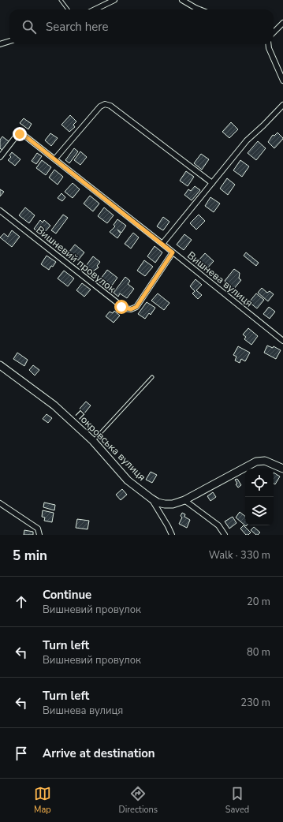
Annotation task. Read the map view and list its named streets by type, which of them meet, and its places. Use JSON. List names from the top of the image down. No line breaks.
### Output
{"streets":{"street":["Вишневий провулок","Вишнева вулиця","Покровська вулиця"]},"crossings":[["Вишневий провулок","Вишнева вулиця"]],"page":{"search":"Search here","heading":["5 min","Walk · 330 m"],"list":[["Continue","Вишневий провулок","20 m"],["Turn left","Вишневий провулок","80 m"],["Turn left","Вишнева вулиця","230 m"],"Arrive at destination"],"nav":["Map","Directions","Saved"]}}
